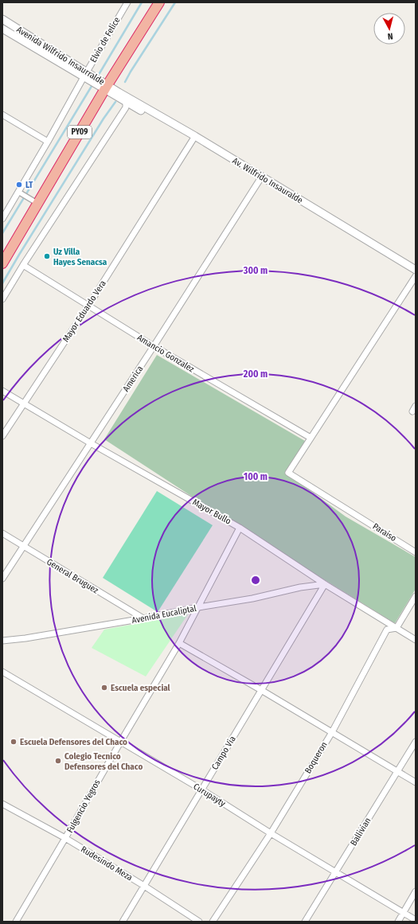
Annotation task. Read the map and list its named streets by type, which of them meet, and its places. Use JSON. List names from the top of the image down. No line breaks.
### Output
{"streets":{"highway":["PY09"],"street":["Elvio de Felice","Avenida Wilfrido Insaurralde","Av. Wilfrido Insauralde","Mayor Eduardo Vera","Amancio Gonzalez","America","Mayor Bullo","Paraiso","General Bruguez","Avenida Eucaliptal","Campo Via","Boqueron","Curupayty","Fulgencio Yegros","Ballivian","Rudesindo Meza"]},"crossings":[["Elvio de Felice","Avenida Wilfrido Insaurralde"],["Avenida Wilfrido Insaurralde","PY09"],["Avenida Wilfrido Insaurralde","Av. Wilfrido Insauralde"],["Av. Wilfrido Insauralde","Mayor Eduardo Vera"],["Av. Wilfrido Insauralde","America"],["Mayor Eduardo Vera","Amancio Gonzalez"],["Mayor Eduardo Vera","Mayor Bullo"],["Amancio Gonzalez","America"],["Amancio Gonzalez","Paraiso"],["America","Mayor Bullo"],["America","General Bruguez"],["Mayor Bullo","Avenida Eucaliptal"],["Mayor Bullo","Campo Via"],["Mayor Bullo","Boqueron"],["Mayor Bullo","Fulgencio Yegros"],["General Bruguez","Avenida Eucaliptal"],["Avenida Eucaliptal","Campo Via"],["Avenida Eucaliptal","Fulgencio Yegros"],["Campo Via","Curupayty"],["Campo Via","Rudesindo Meza"],["Boqueron","Curupayty"],["Curupayty","Fulgencio Yegros"],["Curupayty","Ballivian"],["Fulgencio Yegros","Rudesindo Meza"]],"places":["LT","Uz Villa Hayes Senacsa","Escuela especial","Escuela Defensores del Chaco","Colegio Tecnico Defensores del Chaco"],"north":"bottom","rings":["300 m","200 m","100 m"]}
